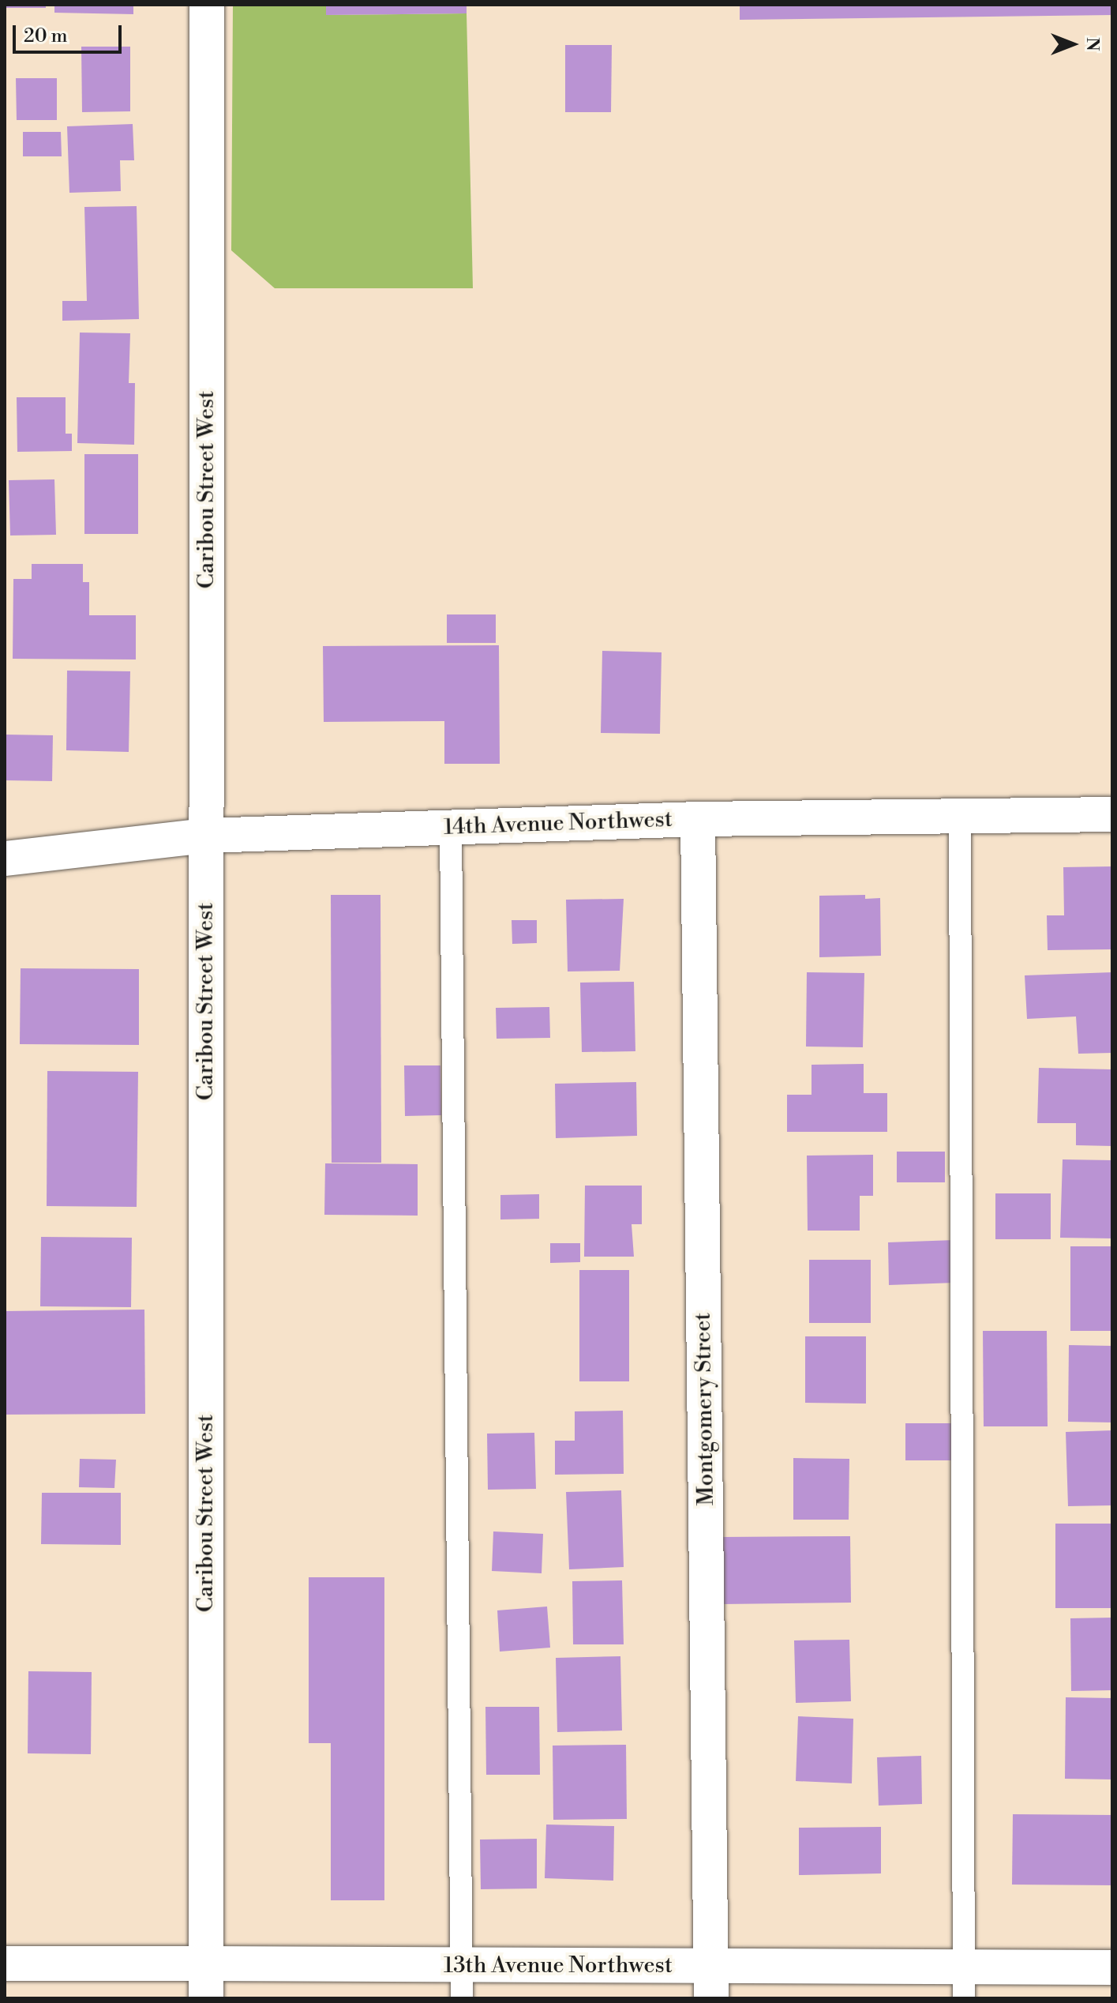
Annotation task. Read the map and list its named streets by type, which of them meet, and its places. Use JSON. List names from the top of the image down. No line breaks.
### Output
{"streets":{"street":["Caribou Street West","14th Avenue Northwest","Montgomery Street","13th Avenue Northwest"]},"crossings":[["Caribou Street West","14th Avenue Northwest"],["Caribou Street West","13th Avenue Northwest"],["14th Avenue Northwest","Montgomery Street"],["Montgomery Street","13th Avenue Northwest"]],"scale_bar":"20 m","north":"right"}
